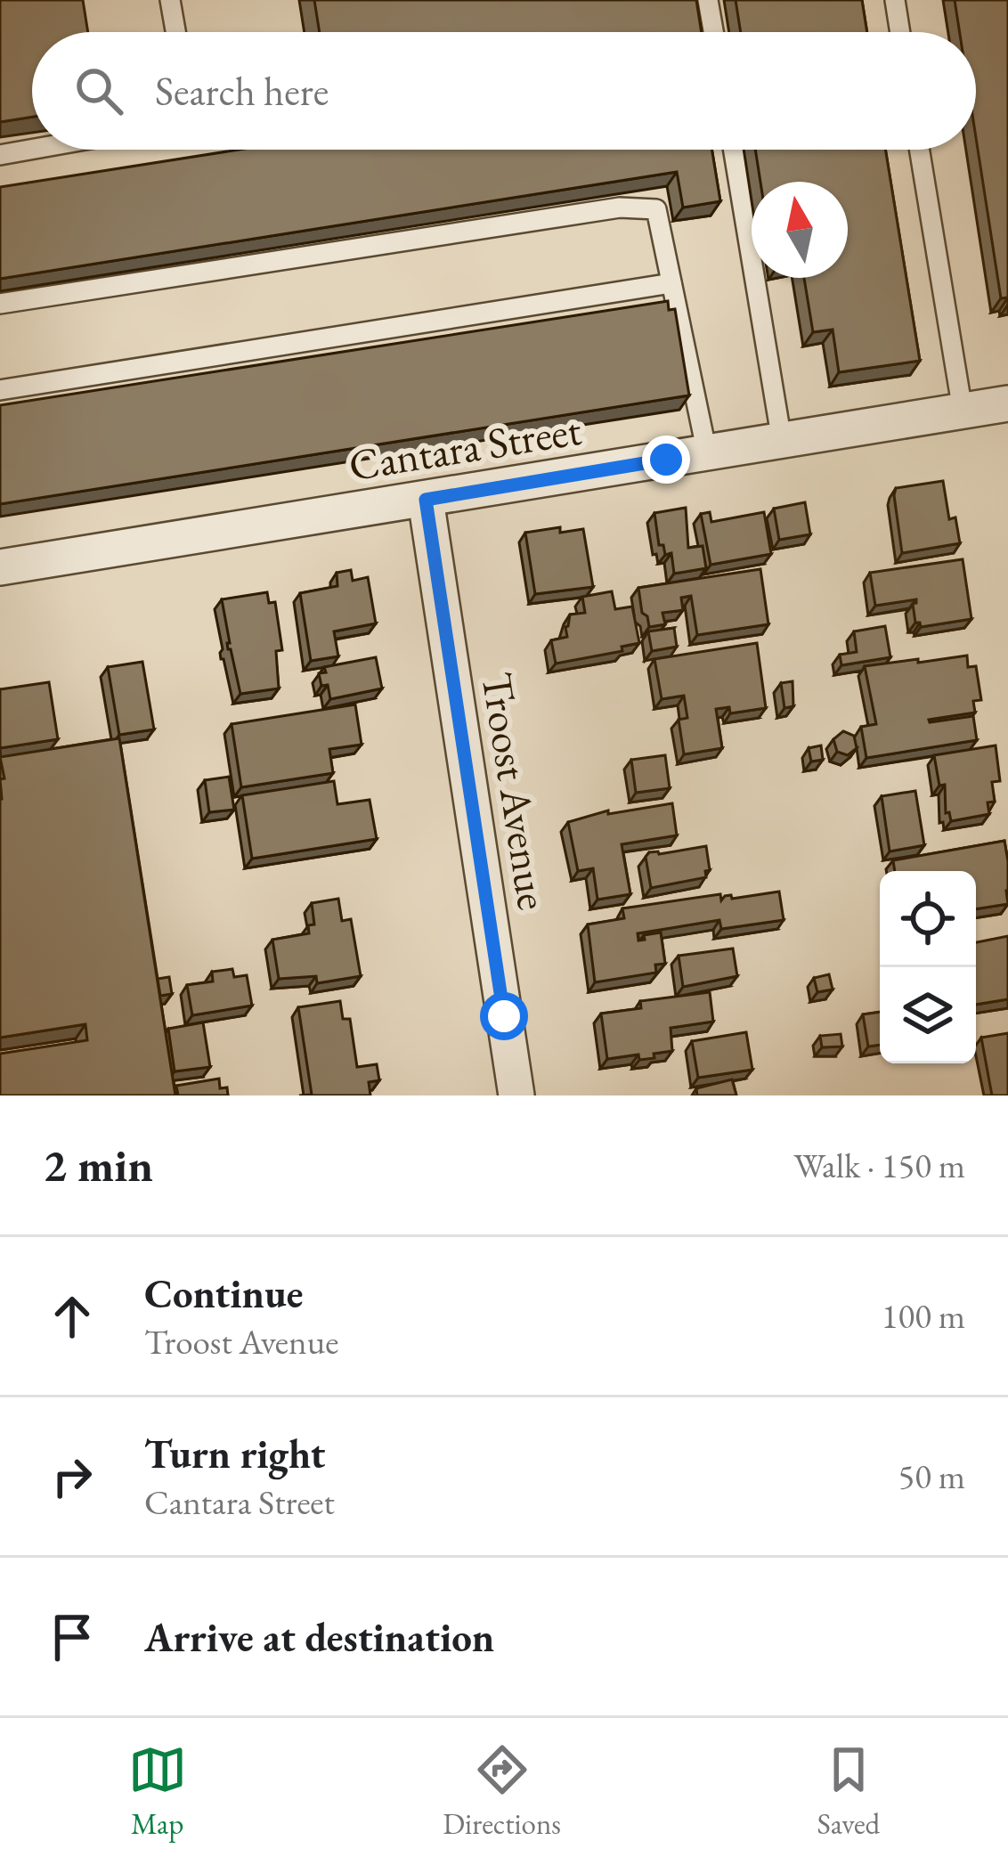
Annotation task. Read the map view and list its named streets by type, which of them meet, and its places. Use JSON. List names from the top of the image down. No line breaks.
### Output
{"streets":{"street":["Cantara Street","Troost Avenue"]},"crossings":[["Cantara Street","Troost Avenue"]],"north":"top","page":{"search":"Search here","heading":["2 min","Walk · 150 m"],"list":[["Continue","Troost Avenue","100 m"],["Turn right","Cantara Street","50 m"],"Arrive at destination"],"nav":["Map","Directions","Saved"]}}
